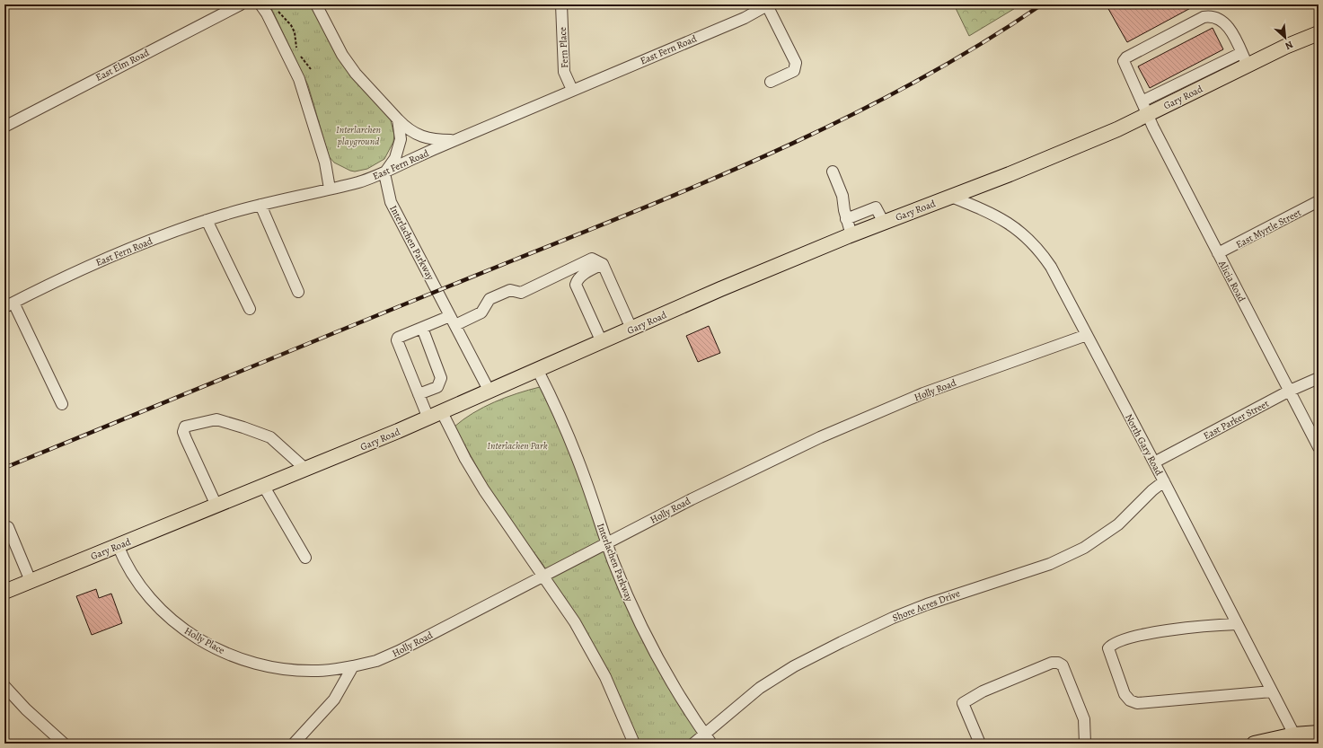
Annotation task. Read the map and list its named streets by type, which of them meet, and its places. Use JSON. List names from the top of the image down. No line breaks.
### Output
{"streets":{"main road":["Gary Road"],"street":["Fern Place","East Fern Road","East Elm Road","East Myrtle Street","Interlachen Parkway","Alicia Road","Holly Road","East Parker Street","North Gary Road","Shore Acres Drive","Holly Place"]},"crossings":[["Fern Place","East Fern Road"],["East Fern Road","Interlachen Parkway"],["Gary Road","Interlachen Parkway"],["Gary Road","Alicia Road"],["Gary Road","North Gary Road"],["Gary Road","Holly Place"],["East Myrtle Street","Alicia Road"],["Interlachen Parkway","Holly Road"],["Interlachen Parkway","Shore Acres Drive"],["Alicia Road","East Parker Street"],["Holly Road","North Gary Road"],["Holly Road","Holly Place"],["East Parker Street","North Gary Road"],["North Gary Road","Shore Acres Drive"]],"parks":["Interlarchen playground","Interlachen Park"],"north":"bottom right"}
